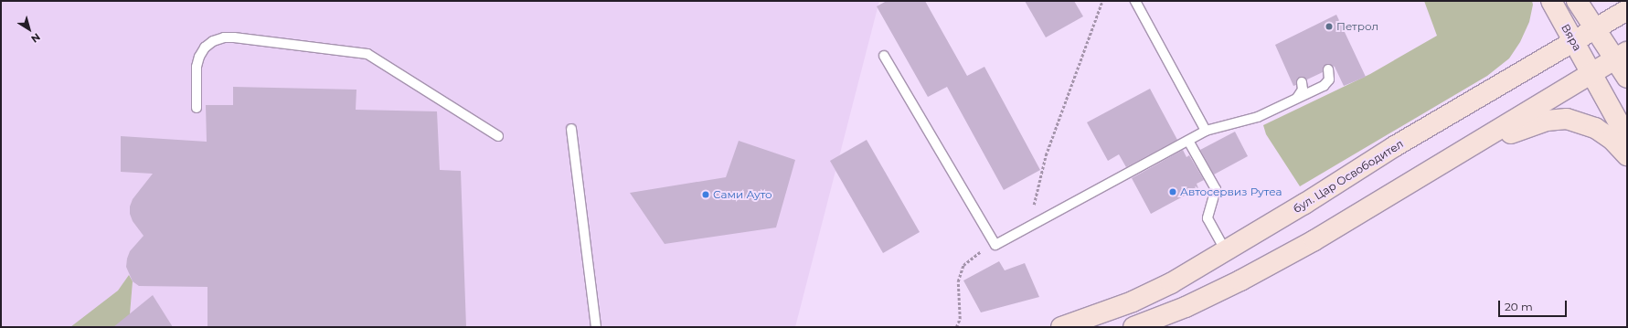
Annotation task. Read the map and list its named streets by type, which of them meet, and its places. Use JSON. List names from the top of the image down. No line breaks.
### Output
{"streets":{"main road":["Вяра","бул. Цар Освободител"]},"crossings":[["Вяра","бул. Цар Освободител"]],"places":["Петрол","Автосервиз Рутеа","Сами Ауто"],"scale_bar":"20 m","north":"bottom right"}
